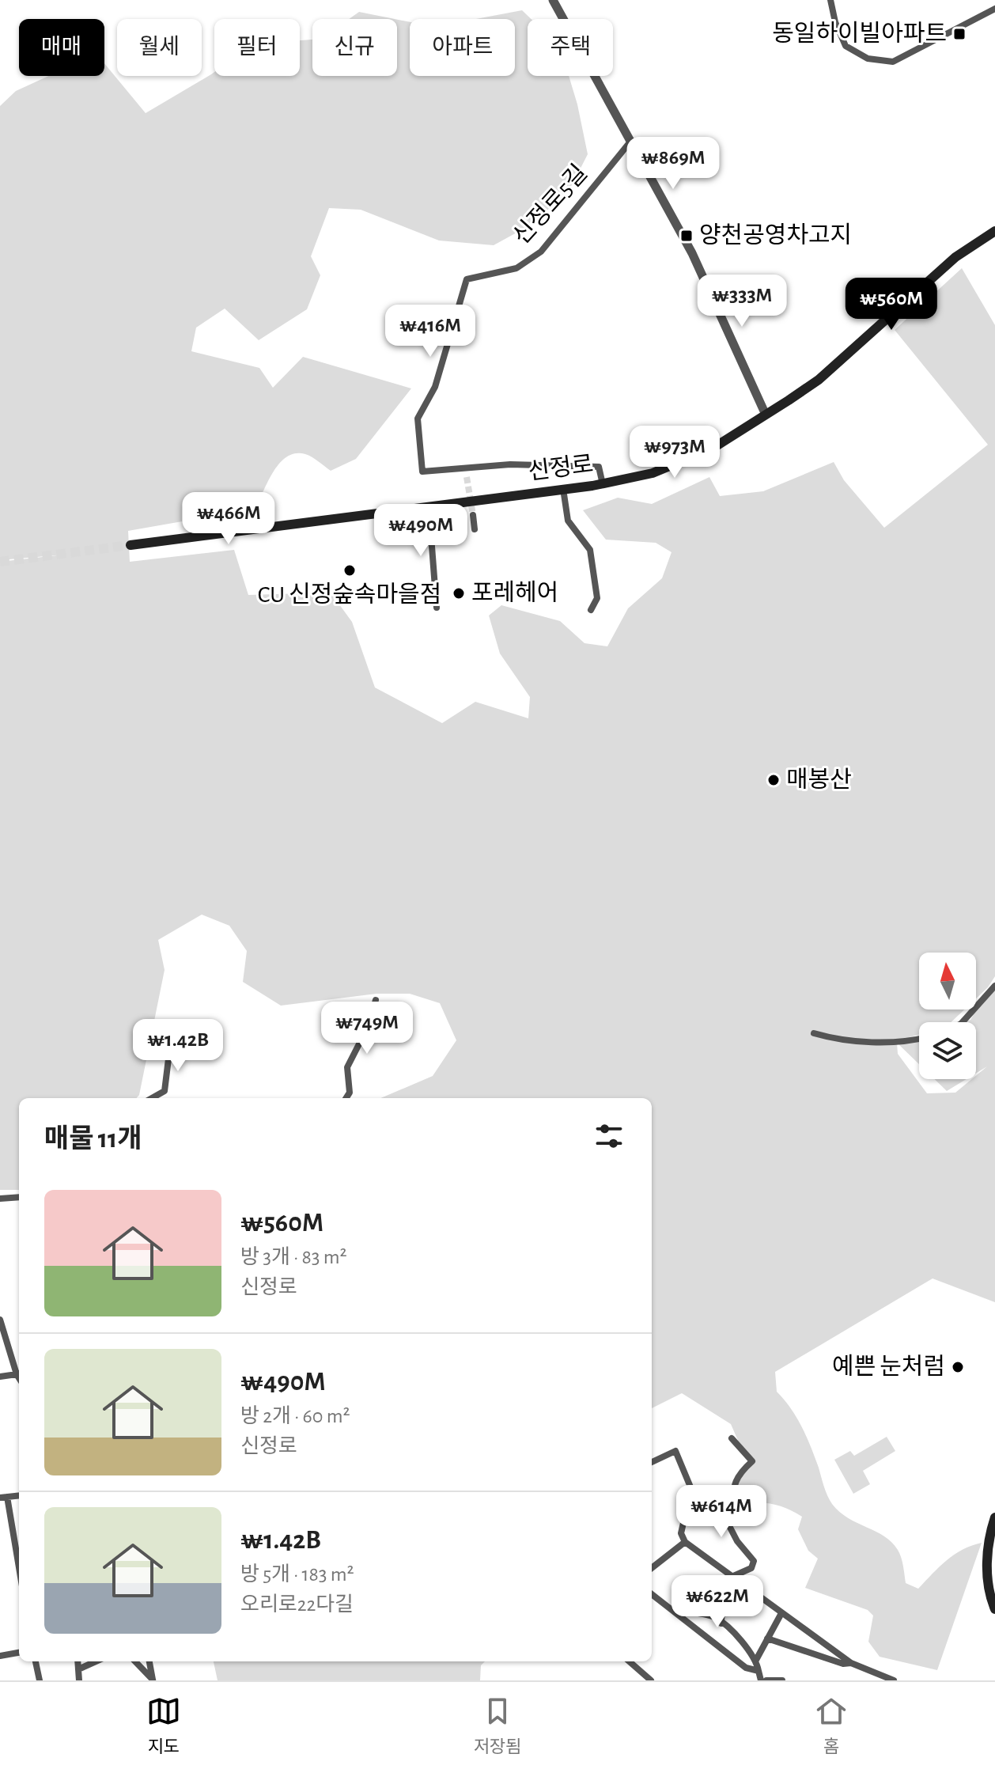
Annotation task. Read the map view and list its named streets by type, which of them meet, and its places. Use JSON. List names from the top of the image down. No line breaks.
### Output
{"streets":{"main road":["신정로"],"street":["신정로5길"]},"crossings":[["신정로5길","신정로"]],"places":{"transit":["동일하이빌아파트","양천공영차고지"],"other":["CU 신정숲속마을점","포레헤어","매봉산","예쁜 눈처럼"]},"north":"top","page":{"chip":["매매","월세","필터","신규","아파트","주택"],"price":["₩869M","₩333M","₩560M","₩416M","₩973M","₩466M","₩490M","₩749M","₩1.42B","₩614M","₩622M"],"heading":"매물 11개","list":[{"name":"₩560M","note":"방 3개 · 83 m² · 신정로"},{"name":"₩490M","note":"방 2개 · 60 m² · 신정로"},{"name":"₩1.42B","note":"방 5개 · 183 m² · 오리로22다길"}],"tabs":["지도","저장됨","홈"]}}
